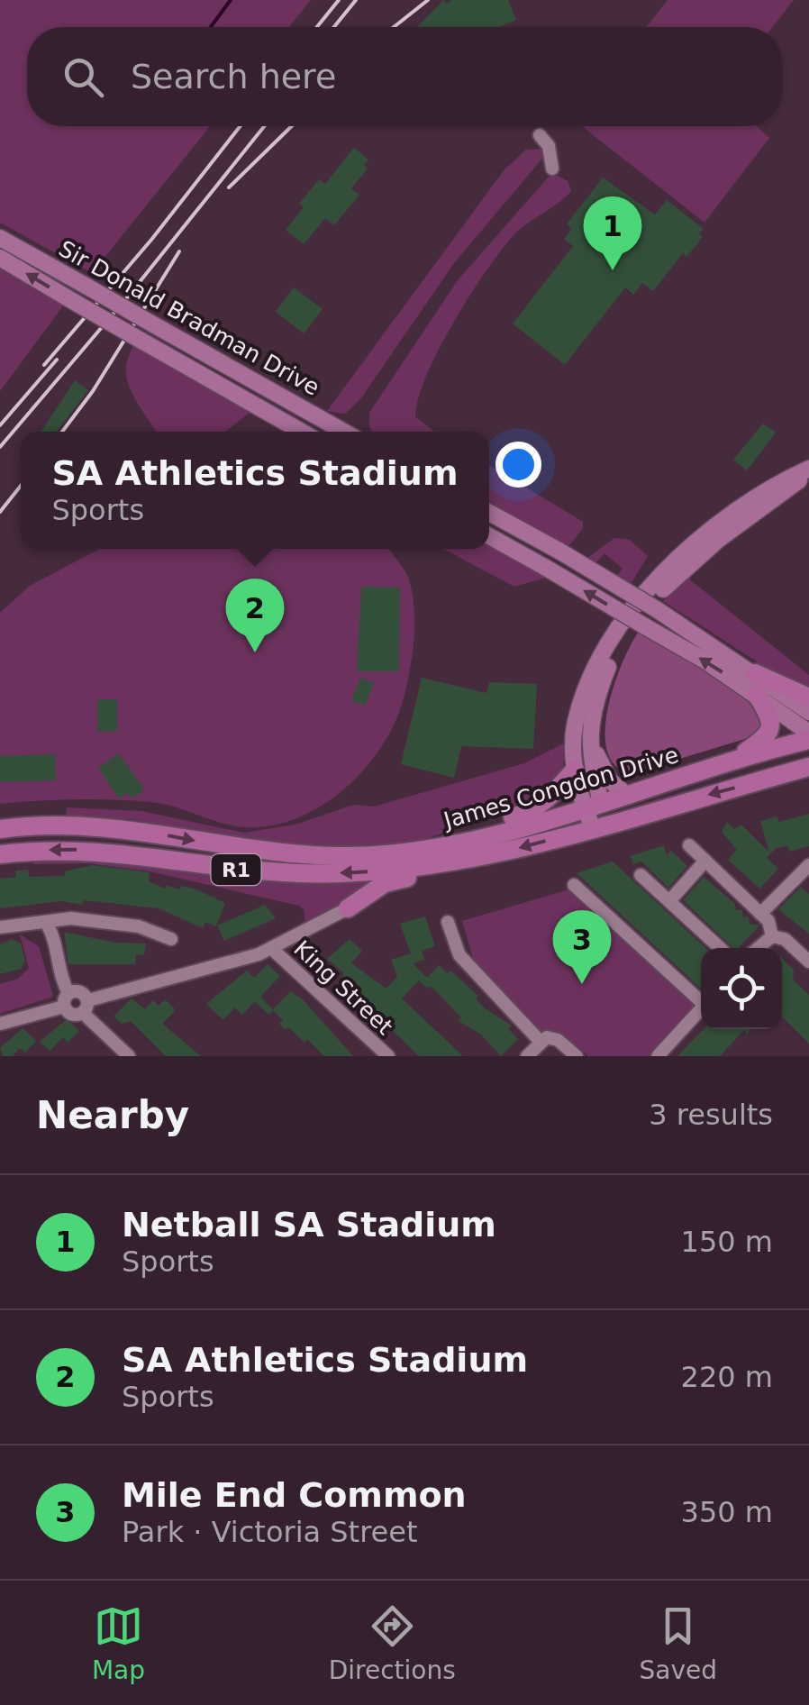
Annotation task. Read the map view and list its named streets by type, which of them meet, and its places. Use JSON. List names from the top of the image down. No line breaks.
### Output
{"streets":{"highway":["James Congdon Drive","R1"],"main road":["Sir Donald Bradman Drive"],"street":["King Street"]},"page":{"search":"Search here","pins":["1","2","3"],"popup":["SA Athletics Stadium","Sports"],"heading":["Nearby","3 results"],"list":[{"mark":"1","name":"Netball SA Stadium","note":"Sports","value":"150 m"},{"mark":"2","name":"SA Athletics Stadium","note":"Sports","value":"220 m"},{"mark":"3","name":"Mile End Common","note":"Park · Victoria Street","value":"350 m"}],"nav":["Map","Directions","Saved"]}}
